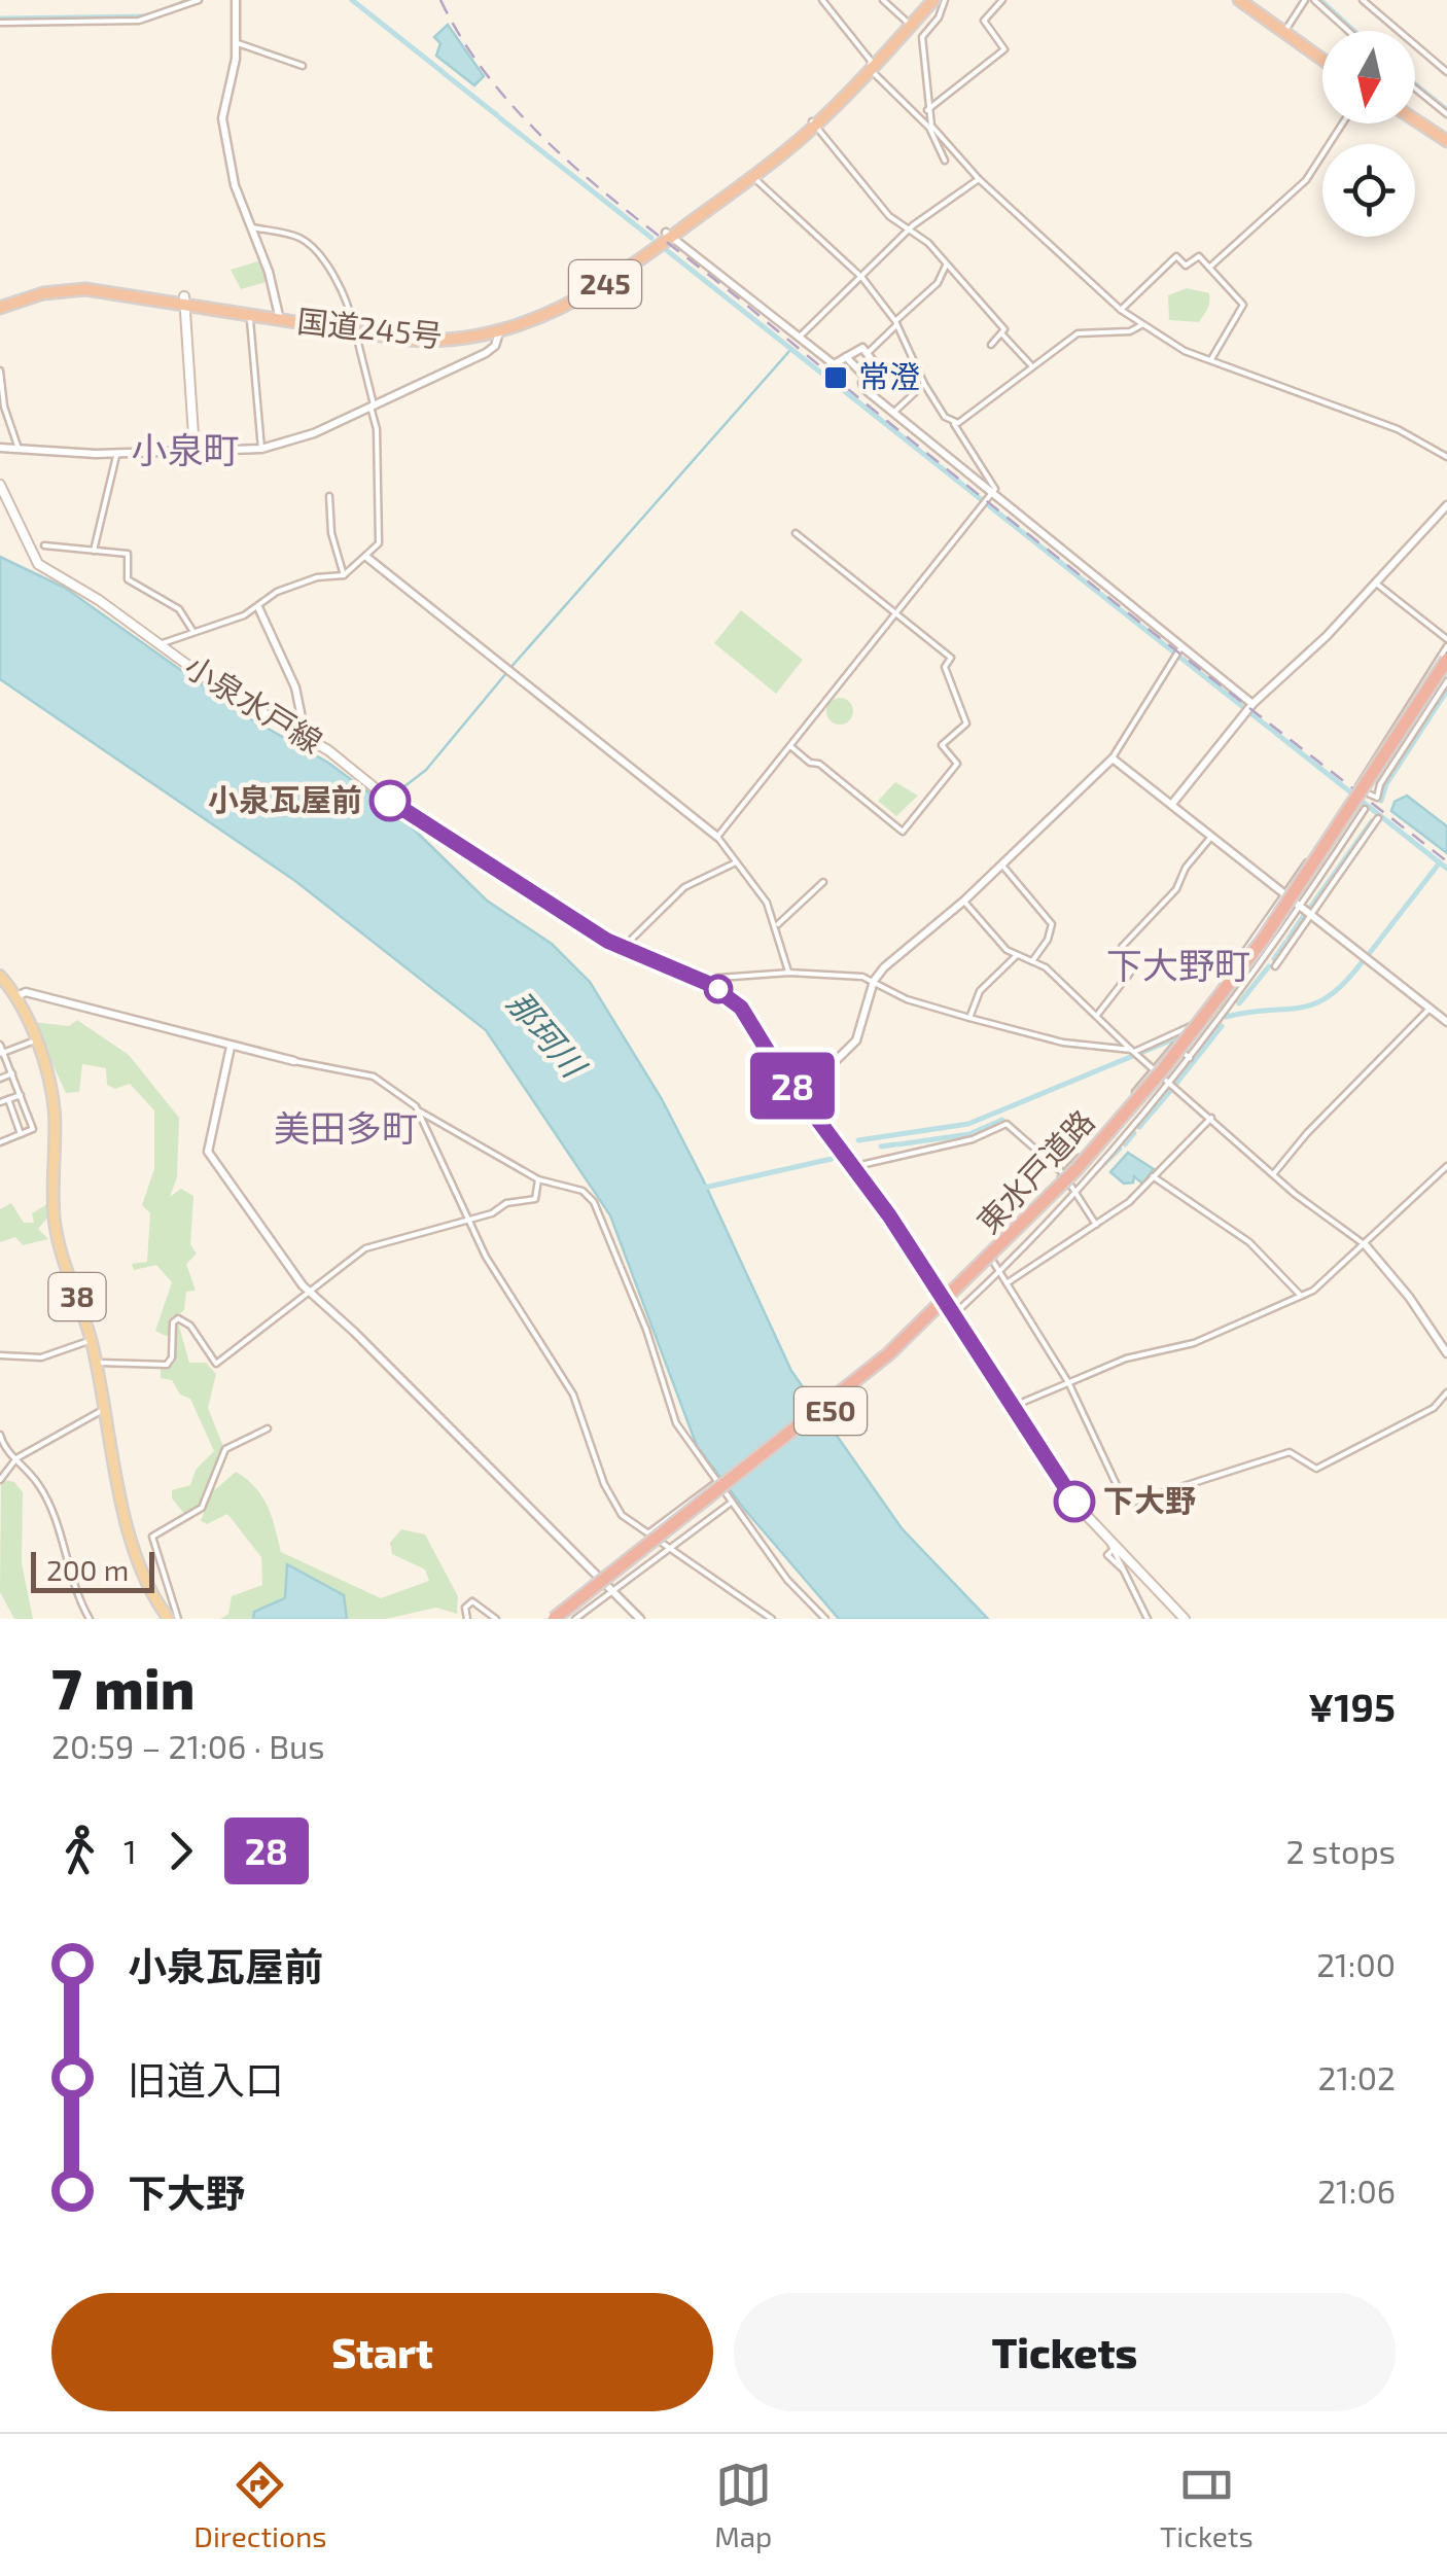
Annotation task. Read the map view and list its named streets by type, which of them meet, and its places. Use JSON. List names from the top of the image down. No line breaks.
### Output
{"streets":{"highway":["245","国道245号","東水戸道路","E50"],"main road":["小泉水戸線","38"]},"districts":["小泉町","下大野町","美田多町"],"water":["那珂川"],"places":{"transit":["常澄"],"other":["小泉瓦屋前","下大野"]},"lines":["bus line 28"],"scale_bar":"200 m","north":"bottom","page":{"on_map":"28","scale":"200 m","heading":["7 min","20:59 – 21:06 · Bus","¥195"],"legs":["1","28","2 stops"],"list":[{"name":"小泉瓦屋前","value":"21:00"},{"name":"旧道入口","value":"21:02"},{"name":"下大野","value":"21:06"}],"buttons":["Start","Tickets"],"tabs":["Directions","Map","Tickets"]}}
